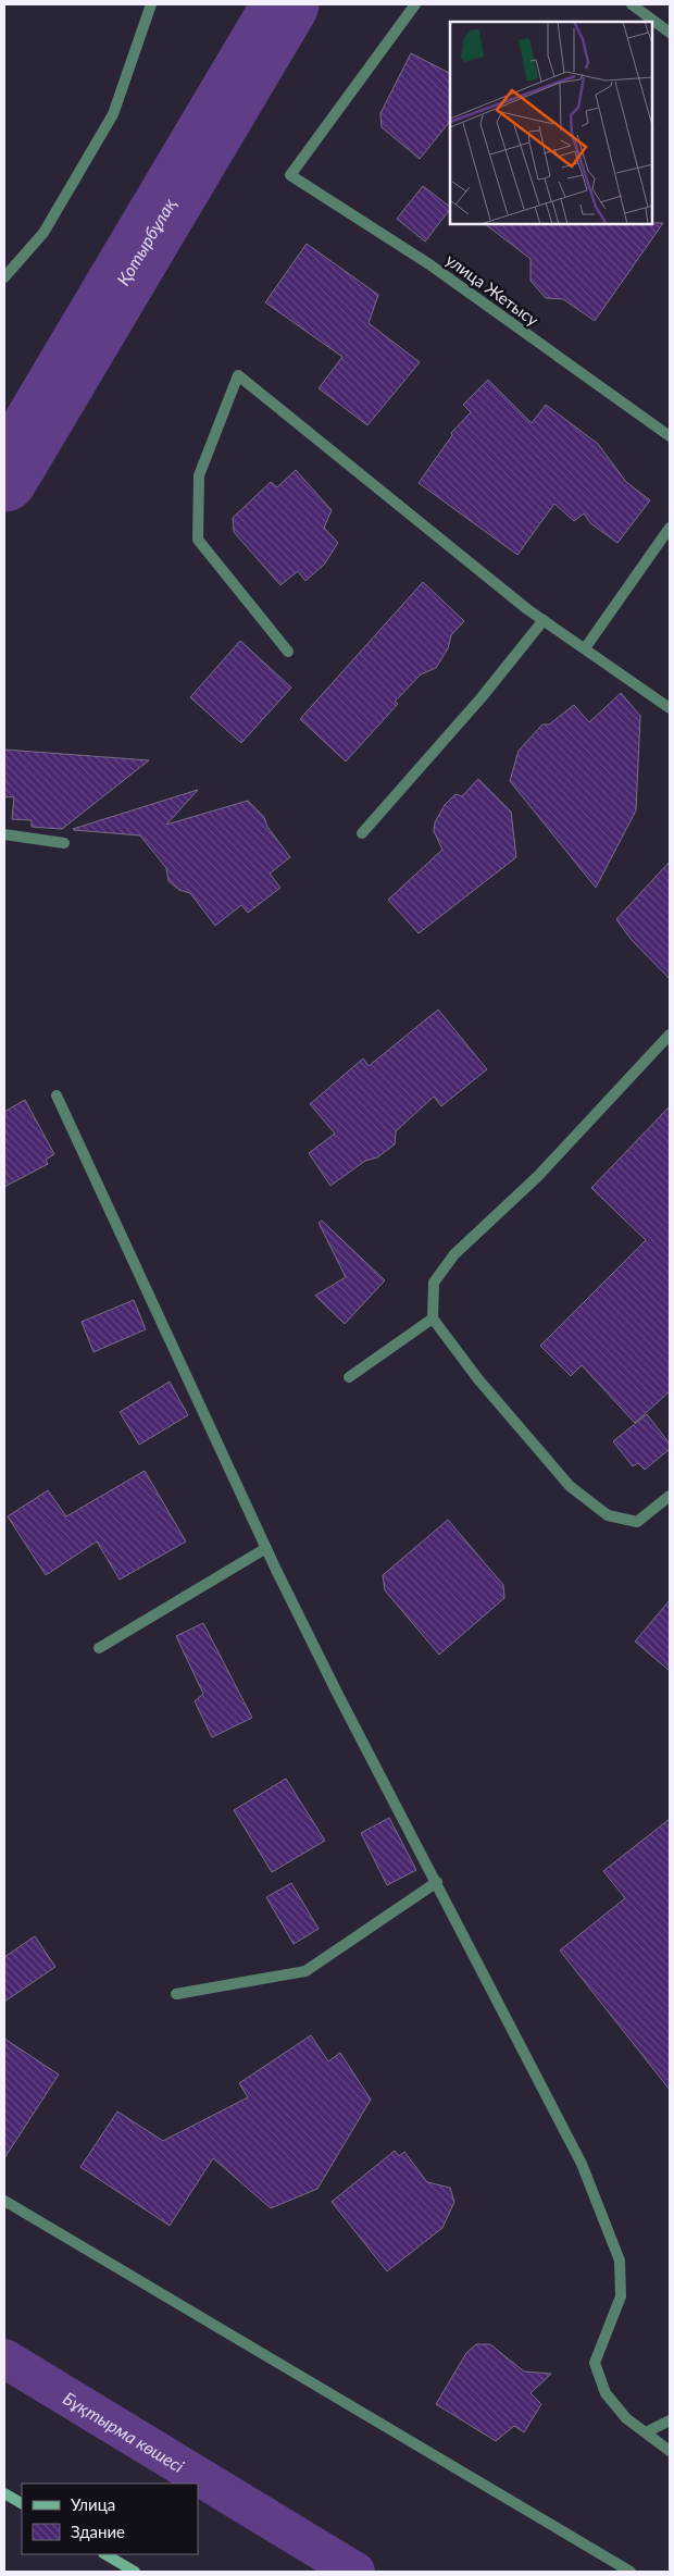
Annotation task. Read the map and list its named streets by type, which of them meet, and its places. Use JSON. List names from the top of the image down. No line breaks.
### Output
{"streets":{"street":["улица Жетысу"]},"water":["Қотырбұлақ","Бұқтырма көшесі"],"legend":["Улица","Здание"]}
